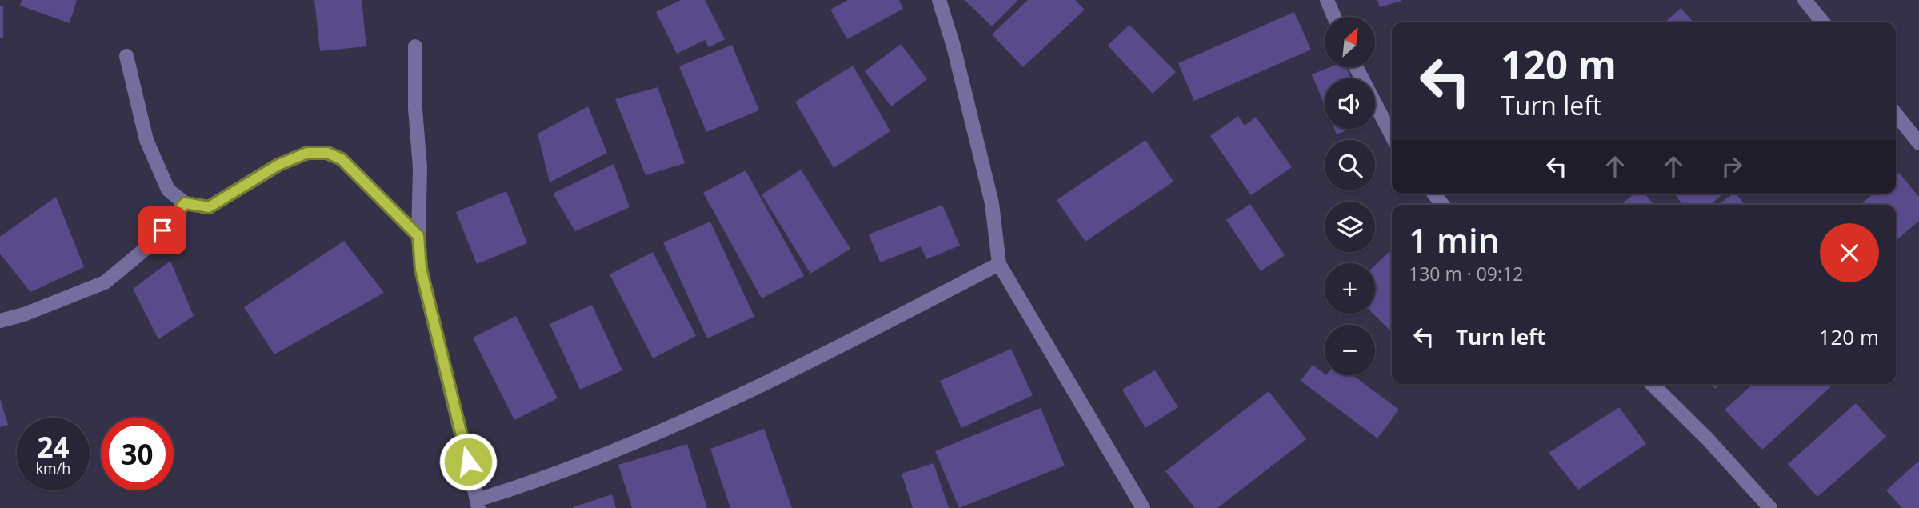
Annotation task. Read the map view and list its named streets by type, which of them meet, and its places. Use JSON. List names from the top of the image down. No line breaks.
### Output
{"north":"top right","page":{"map_buttons":["+","−"],"turn":["120 m","Turn left"],"heading":["1 min","130 m · 09:12"],"list":[{"name":"Turn left","value":"120 m"}],"speed":"24 km/h","limit":"30"}}
